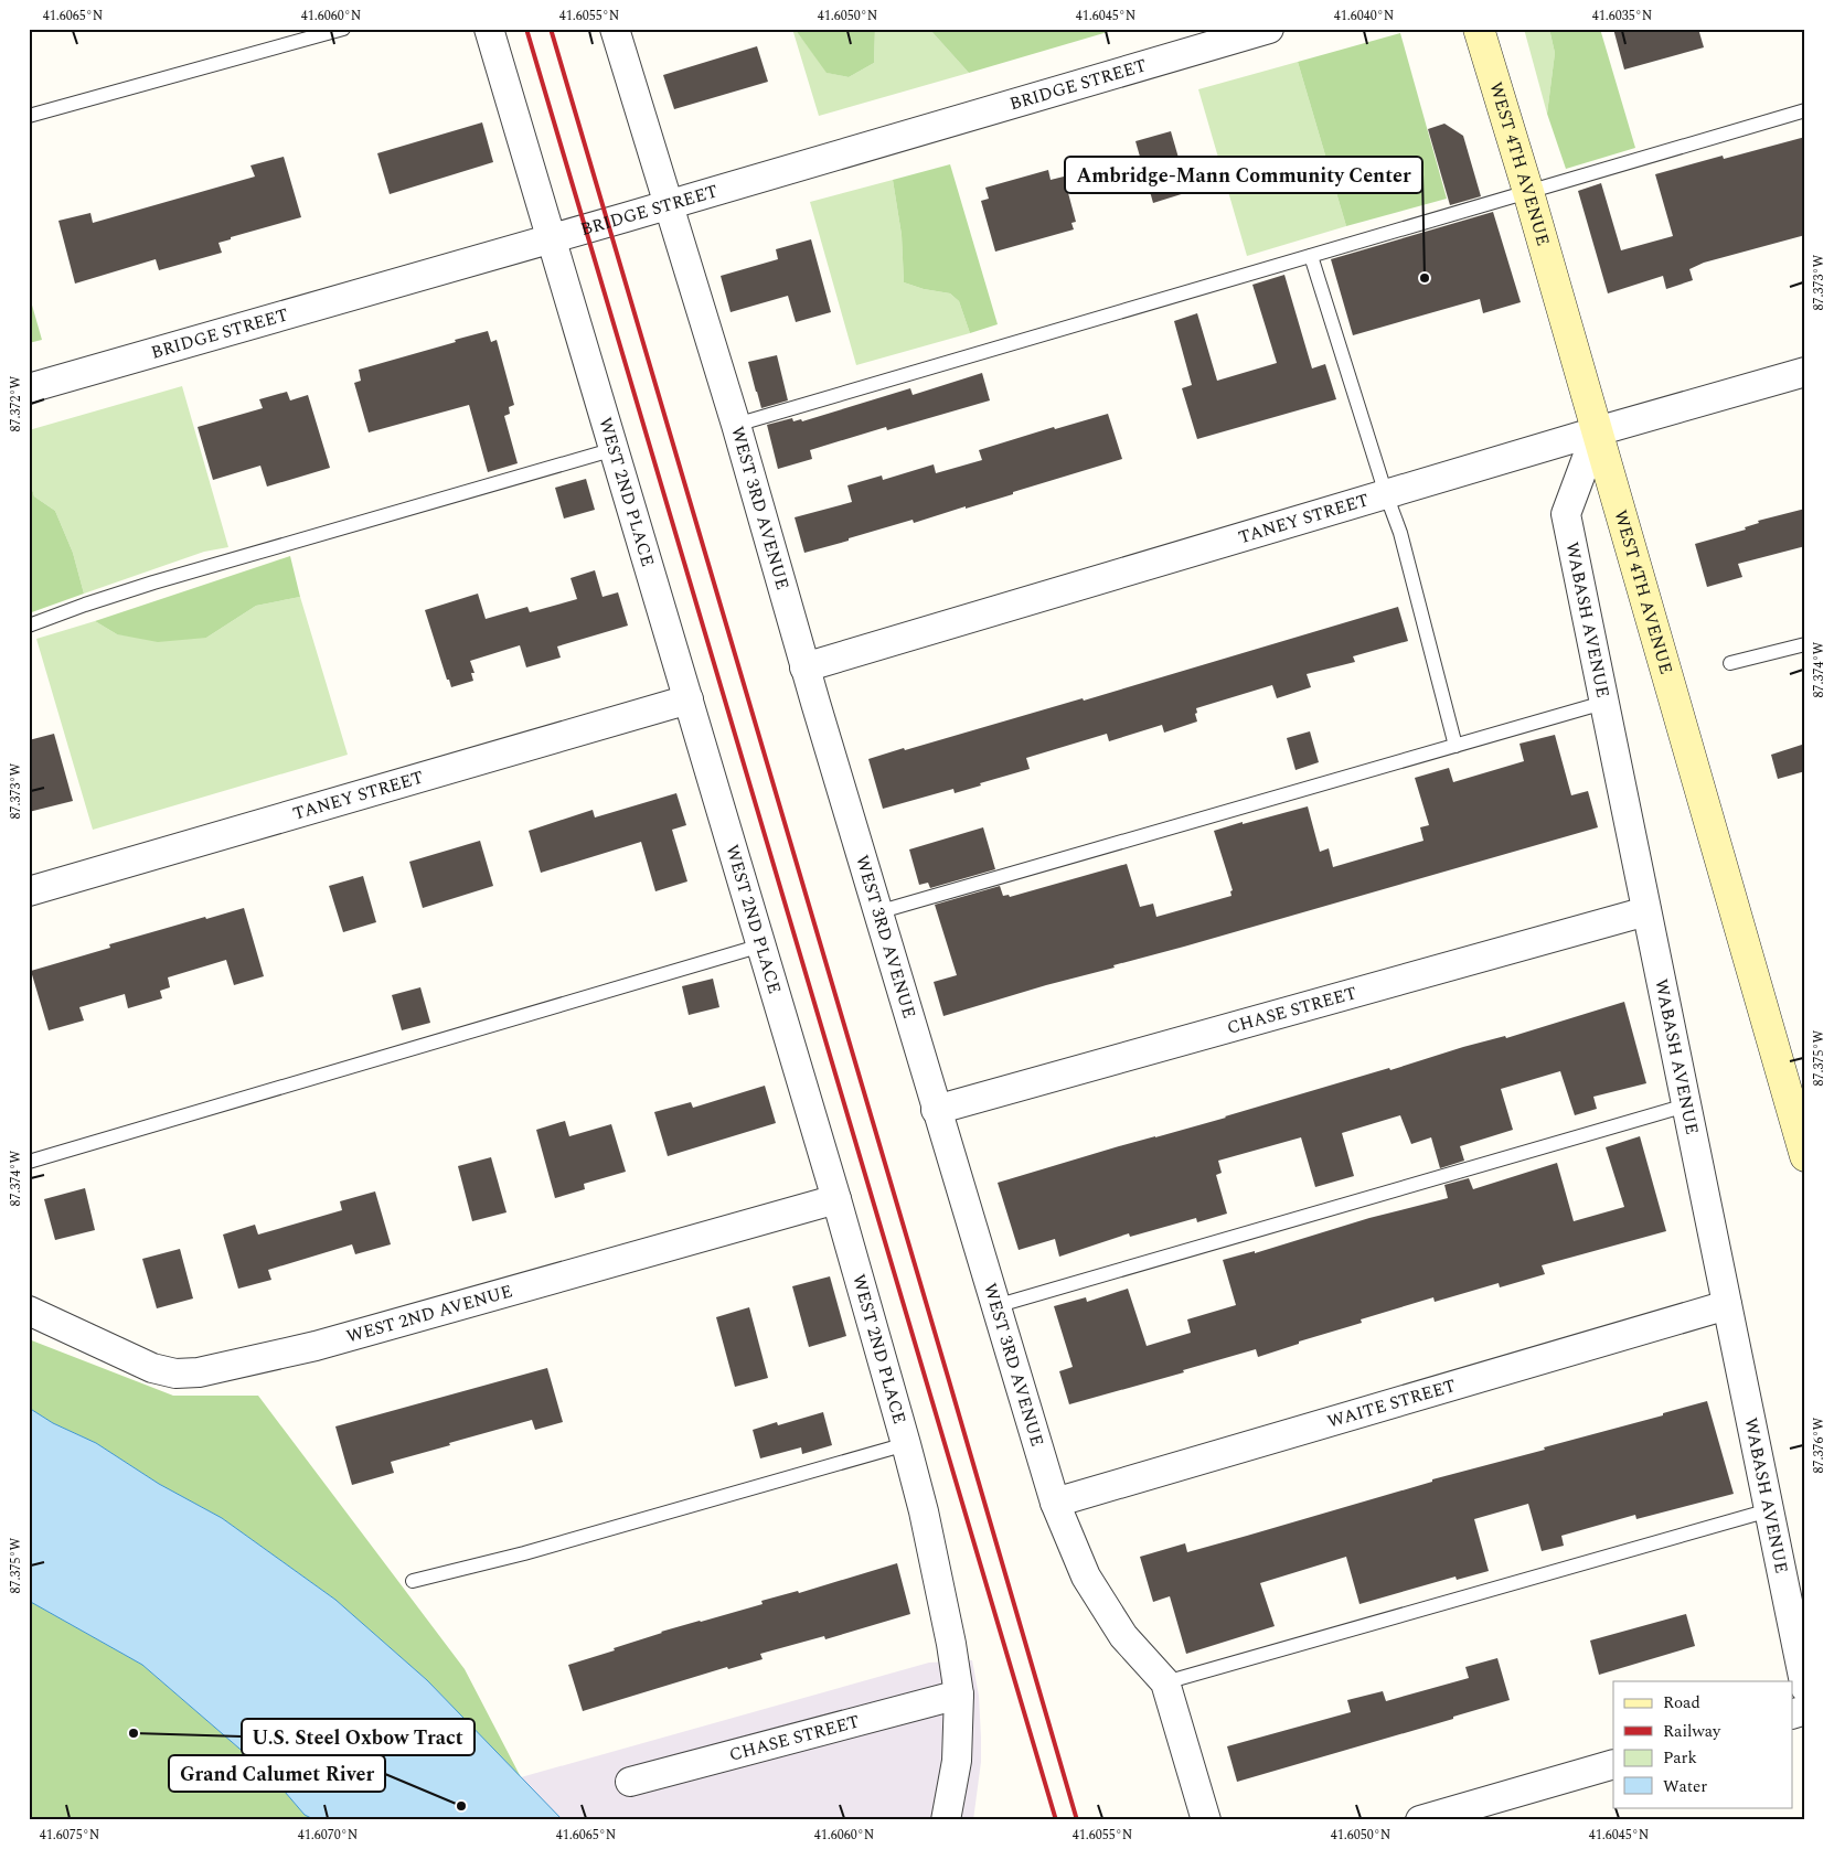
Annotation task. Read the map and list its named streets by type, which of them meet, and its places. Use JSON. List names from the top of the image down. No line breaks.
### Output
{"streets":{"main road":["WEST 4TH AVENUE"],"street":["BRIDGE STREET","WEST 2ND PLACE","WEST 3RD AVENUE","TANEY STREET","WABASH AVENUE","CHASE STREET","WEST 2ND AVENUE","WAITE STREET"]},"crossings":[["BRIDGE STREET","WEST 2ND PLACE"],["BRIDGE STREET","WEST 3RD AVENUE"],["WEST 4TH AVENUE","TANEY STREET"],["WEST 4TH AVENUE","WABASH AVENUE"],["WEST 2ND PLACE","TANEY STREET"],["WEST 2ND PLACE","CHASE STREET"],["WEST 2ND PLACE","WEST 2ND AVENUE"],["WEST 3RD AVENUE","TANEY STREET"],["WEST 3RD AVENUE","CHASE STREET"],["WEST 3RD AVENUE","WAITE STREET"],["TANEY STREET","WABASH AVENUE"],["WABASH AVENUE","CHASE STREET"],["WABASH AVENUE","WAITE STREET"]],"places":["Ambridge-Mann Community Center","U.S. Steel Oxbow Tract","Grand Calumet River"],"legend":["Road","Railway","Park","Water"],"coordinates":["41.6065°N","41.6060°N","41.6055°N","41.6050°N","41.6045°N","41.6040°N","41.6035°N","87.373°W","87.372°W","87.374°W","87.375°W","87.376°W","41.6075°N","41.6070°N"]}
